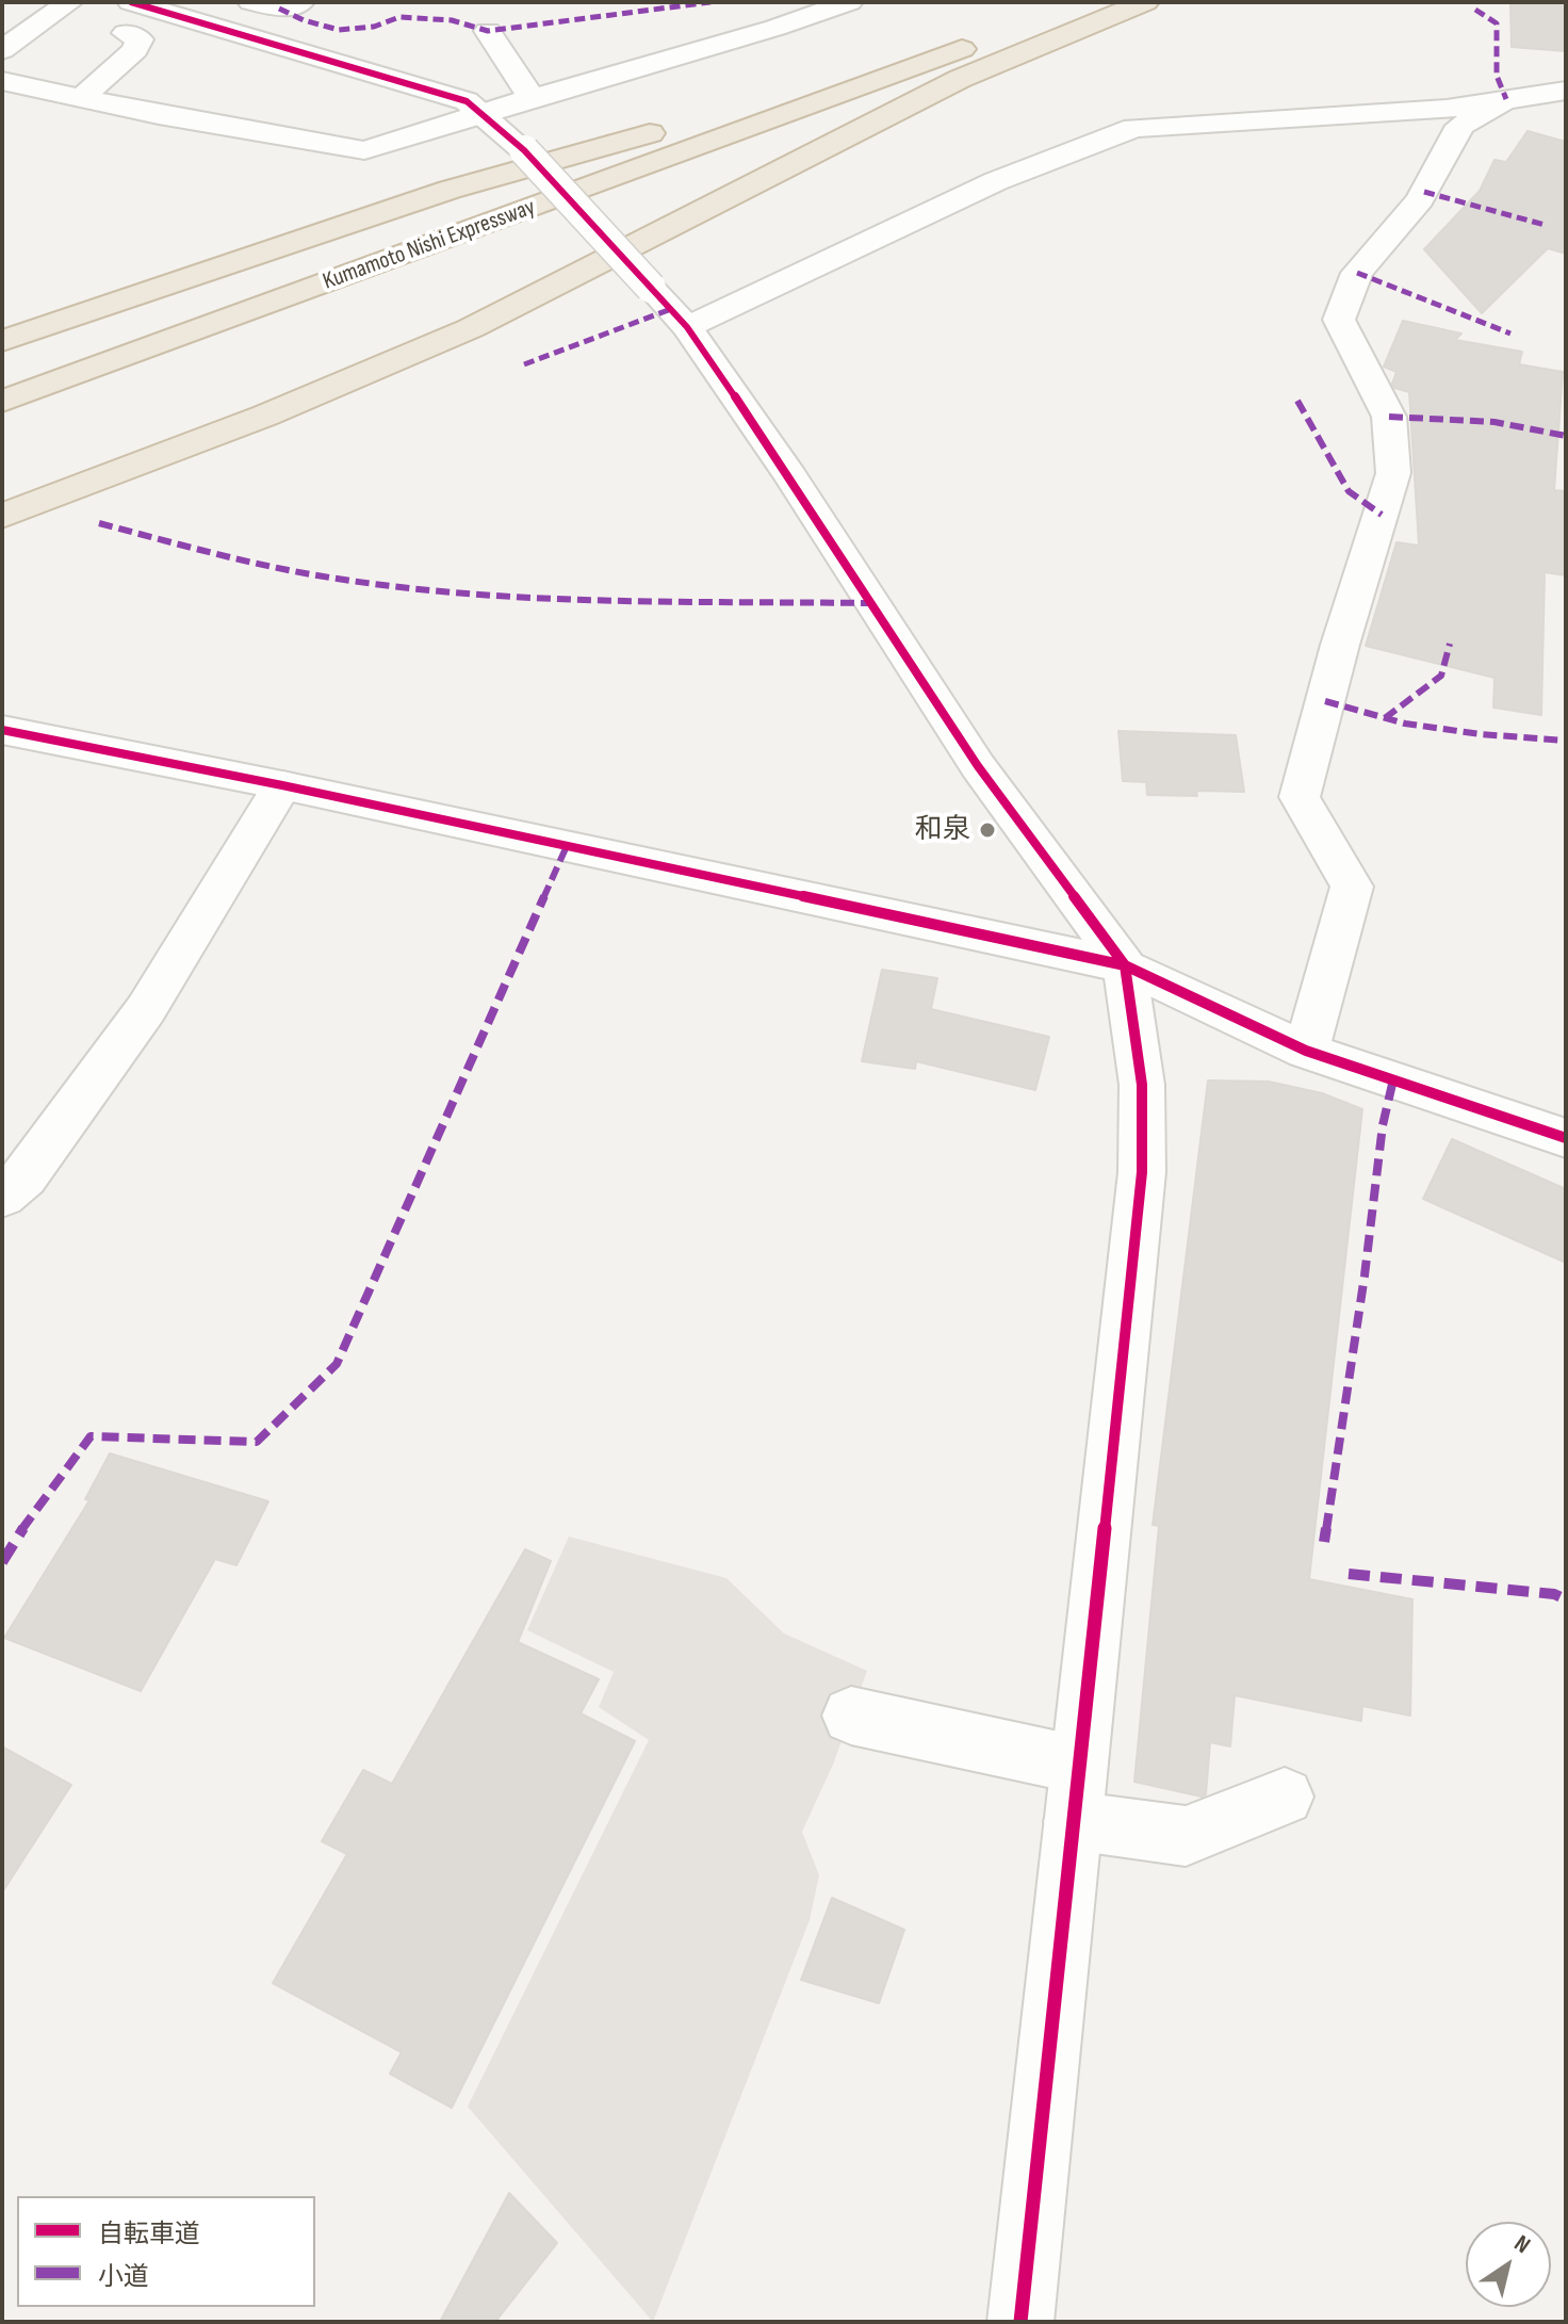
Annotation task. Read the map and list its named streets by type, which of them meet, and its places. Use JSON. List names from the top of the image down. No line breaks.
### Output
{"streets":{"highway":["Kumamoto Nishi Expressway"]},"places":["和泉"],"legend":["自転車道","小道"],"north":"top right"}
